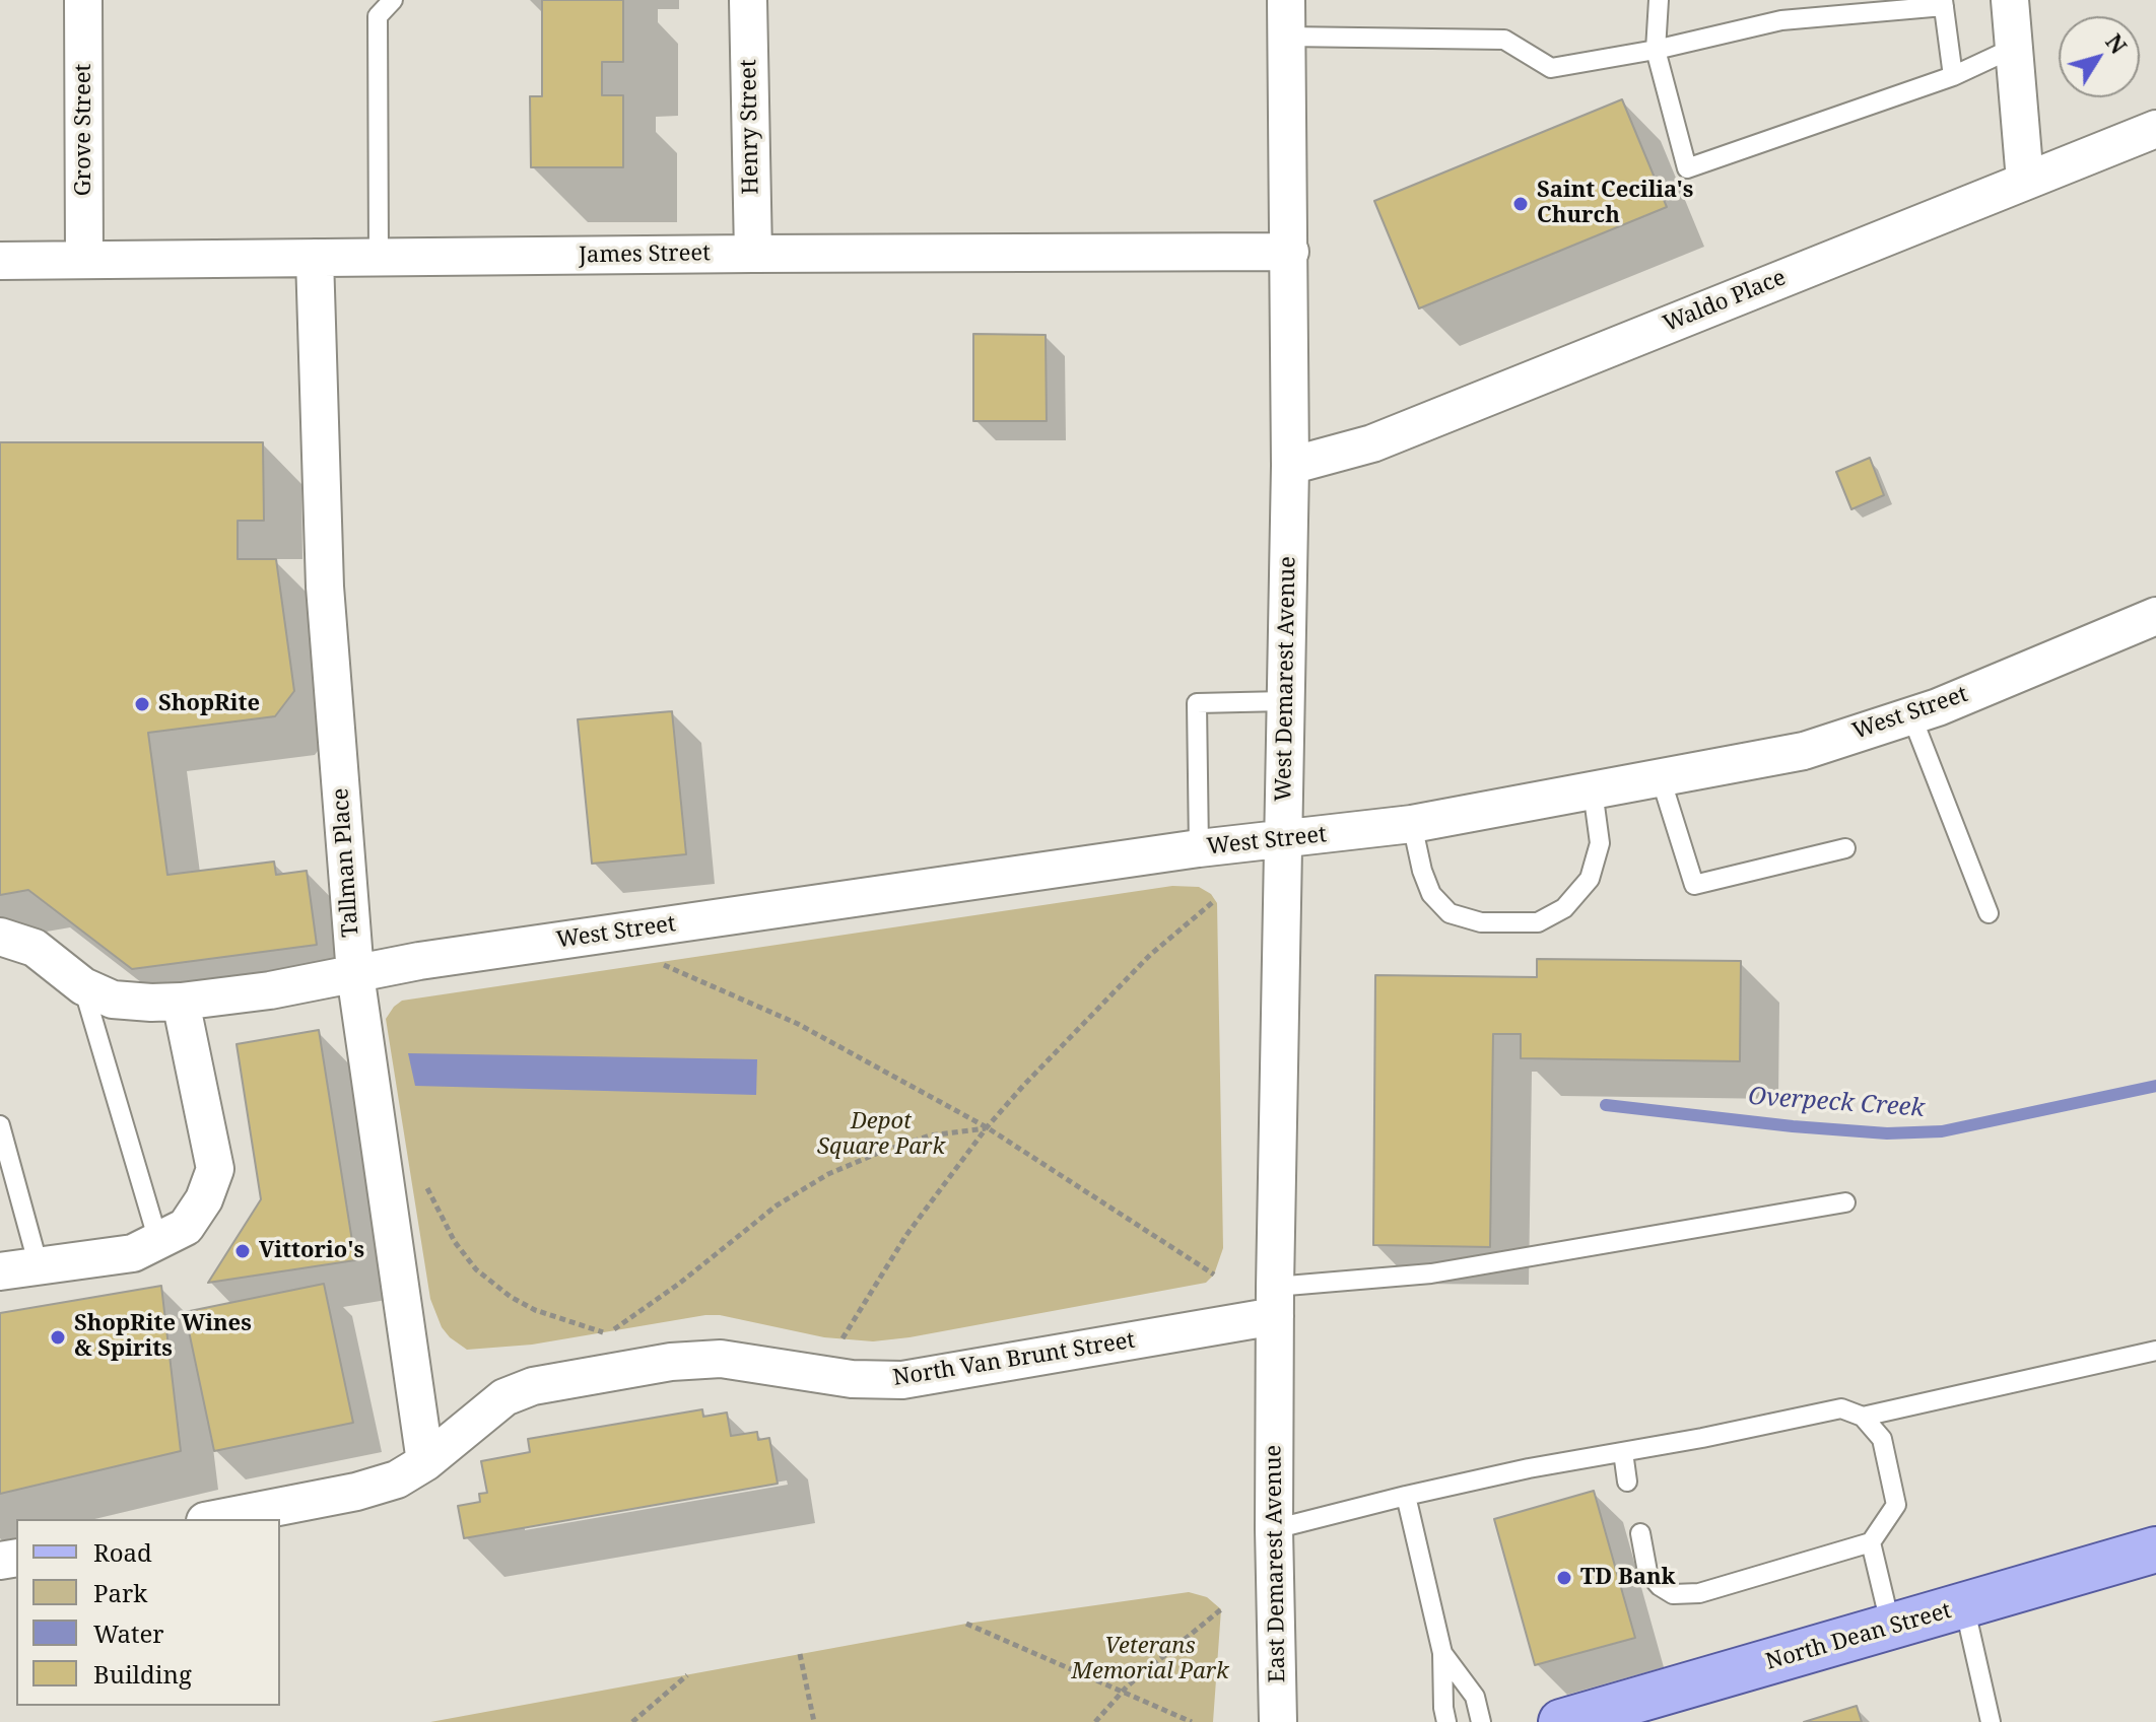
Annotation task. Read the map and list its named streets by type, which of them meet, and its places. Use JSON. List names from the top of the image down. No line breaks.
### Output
{"streets":{"main road":["North Dean Street"],"street":["Henry Street","Grove Street","James Street","Waldo Place","West Demarest Avenue","West Street","Tallman Place","North Van Brunt Street","East Demarest Avenue"]},"crossings":[["Henry Street","James Street"],["Grove Street","James Street"],["James Street","West Demarest Avenue"],["James Street","Tallman Place"],["Waldo Place","West Demarest Avenue"],["West Demarest Avenue","West Street"],["West Demarest Avenue","North Van Brunt Street"],["West Demarest Avenue","East Demarest Avenue"],["West Street","Tallman Place"],["Tallman Place","North Van Brunt Street"]],"water":["Overpeck Creek"],"parks":["Depot Square Park","Veterans Memorial Park"],"places":["Saint Cecilia's Church","ShopRite","Vittorio's","ShopRite Wines & Spirits","TD Bank"],"legend":["Road","Park","Water","Building"],"north":"top right"}
